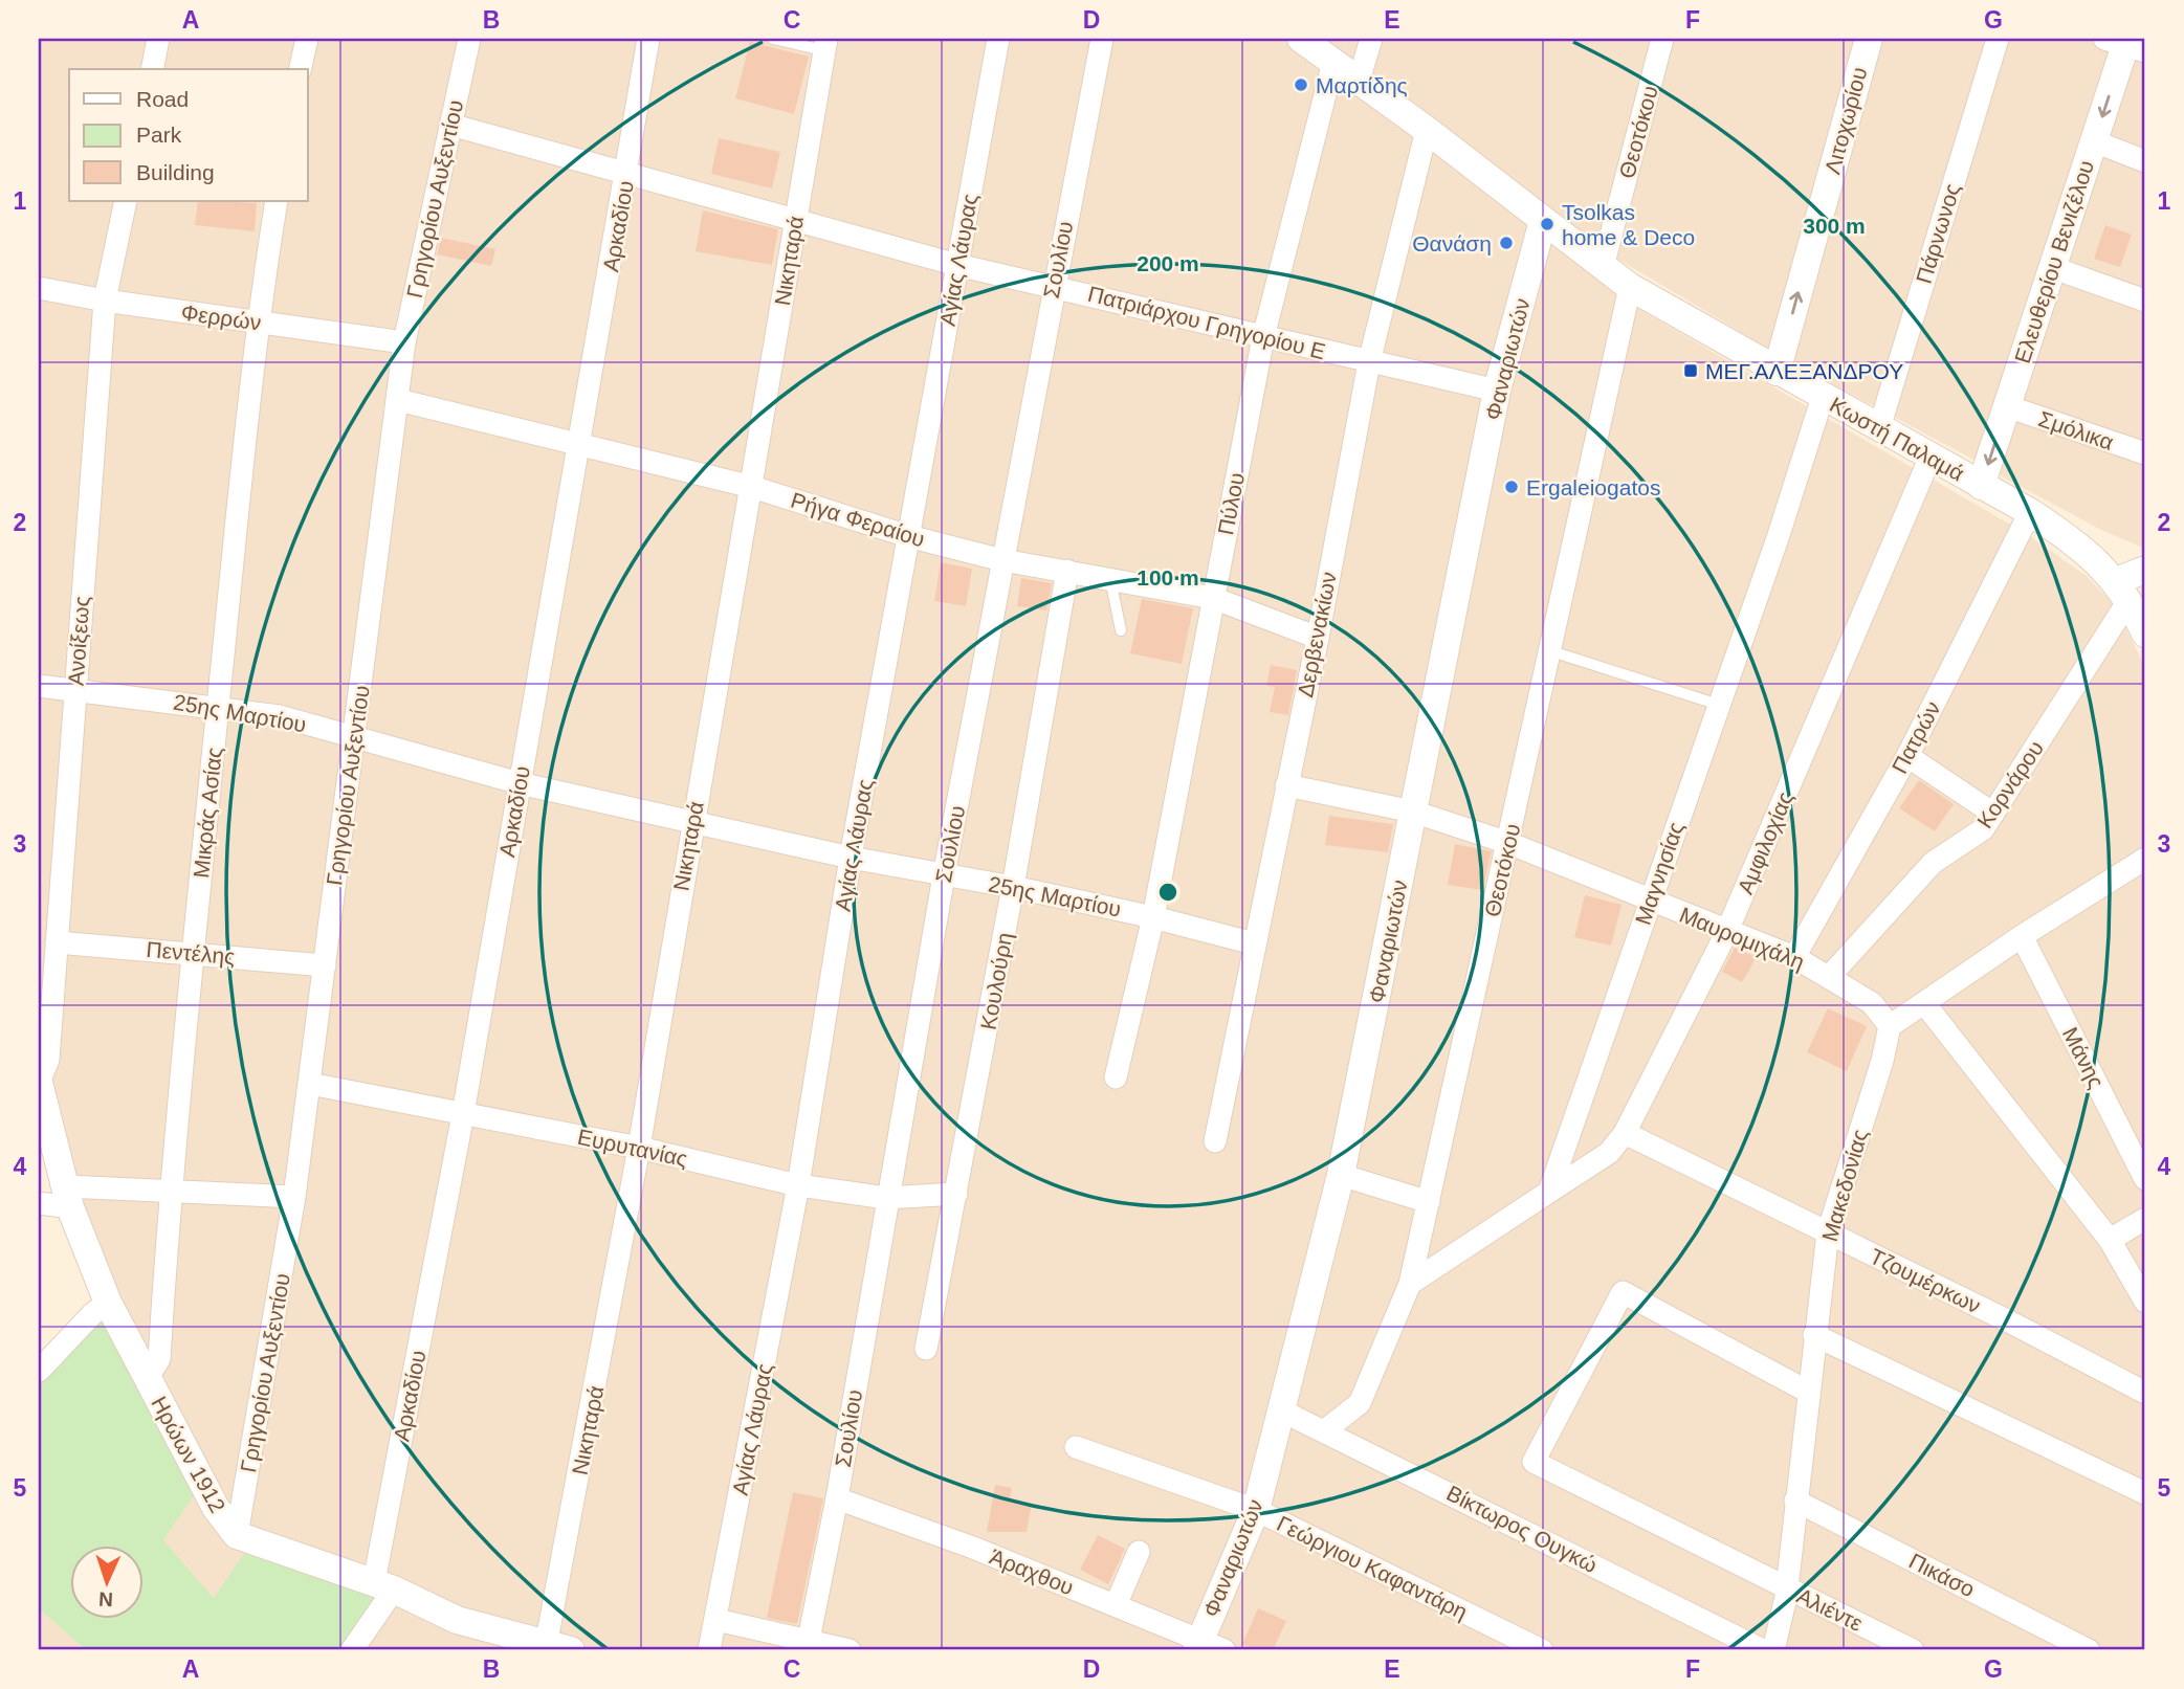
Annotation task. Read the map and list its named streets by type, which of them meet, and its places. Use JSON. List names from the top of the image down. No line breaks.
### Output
{"streets":{"street":["Λιτοχωρίου","Θεοτόκου","Γρηγορίου Αυξεντίου","Αρκαδίου","Πάρνωνος","Αγίας Λάυρας","Σουλίου","Νικηταρά","Ελευθερίου Βενιζέλου","Φερρών","Πατριάρχου Γρηγορίου Ε","Φαναριωτών","Σμόλικα","Κωστή Παλαμά","Πύλου","Ρήγα Φεραίου","Δερβενακίων","Ανοίξεως","25ης Μαρτίου","Πατρών","Κορνάρου","Μικράς Ασίας","Αμφιλοχίας","Μαγνησίας","Μαυρομιχάλη","Πεντέλης","Κουλούρη","Μάνης","Ευρυτανίας","Μακεδονίας","Τζουμέρκων","Ηρώων 1912","Βίκτωρος Ουγκώ","Γεώργιου Καφαντάρη","Άραχθου","Πικάσο","Αλιέντε"]},"crossings":[["Λιτοχωρίου","Κωστή Παλαμά"],["Θεοτόκου","Κωστή Παλαμά"],["Θεοτόκου","Μαυρομιχάλη"],["Θεοτόκου","Βίκτωρος Ουγκώ"],["Γρηγορίου Αυξεντίου","Φερρών"],["Γρηγορίου Αυξεντίου","Πατριάρχου Γρηγορίου Ε"],["Γρηγορίου Αυξεντίου","Ρήγα Φεραίου"],["Γρηγορίου Αυξεντίου","25ης Μαρτίου"],["Γρηγορίου Αυξεντίου","Πεντέλης"],["Γρηγορίου Αυξεντίου","Ευρυτανίας"],["Γρηγορίου Αυξεντίου","Ηρώων 1912"],["Αρκαδίου","Πατριάρχου Γρηγορίου Ε"],["Αρκαδίου","Ρήγα Φεραίου"],["Αρκαδίου","25ης Μαρτίου"],["Αρκαδίου","Ευρυτανίας"],["Αρκαδίου","Ηρώων 1912"],["Πάρνωνος","Κωστή Παλαμά"],["Αγίας Λάυρας","Πατριάρχου Γρηγορίου Ε"],["Αγίας Λάυρας","Ρήγα Φεραίου"],["Αγίας Λάυρας","25ης Μαρτίου"],["Αγίας Λάυρας","Ευρυτανίας"],["Σουλίου","Πατριάρχου Γρηγορίου Ε"],["Σουλίου","Ρήγα Φεραίου"],["Σουλίου","25ης Μαρτίου"],["Σουλίου","Ευρυτανίας"],["Σουλίου","Άραχθου"],["Νικηταρά","Πατριάρχου Γρηγορίου Ε"],["Νικηταρά","Ρήγα Φεραίου"],["Νικηταρά","25ης Μαρτίου"],["Νικηταρά","Ευρυτανίας"],["Νικηταρά","Ηρώων 1912"],["Ελευθερίου Βενιζέλου","Σμόλικα"],["Ελευθερίου Βενιζέλου","Κωστή Παλαμά"],["Φερρών","Ανοίξεως"],["Φερρών","Μικράς Ασίας"],["Πατριάρχου Γρηγορίου Ε","Φαναριωτών"],["Πατριάρχου Γρηγορίου Ε","Πύλου"],["Πατριάρχου Γρηγορίου Ε","Δερβενακίων"],["Φαναριωτών","Κωστή Παλαμά"],["Φαναριωτών","Μαυρομιχάλη"],["Φαναριωτών","Βίκτωρος Ουγκώ"],["Φαναριωτών","Γεώργιου Καφαντάρη"],["Φαναριωτών","Άραχθου"],["Κωστή Παλαμά","Πύλου"],["Κωστή Παλαμά","Δερβενακίων"],["Κωστή Παλαμά","Πατρών"],["Κωστή Παλαμά","Κορνάρου"],["Κωστή Παλαμά","Αμφιλοχίας"],["Κωστή Παλαμά","Μαγνησίας"],["Πύλου","Ρήγα Φεραίου"],["Πύλου","25ης Μαρτίου"],["Ρήγα Φεραίου","Δερβενακίων"],["Ρήγα Φεραίου","Κουλούρη"],["Δερβενακίων","25ης Μαρτίου"],["Δερβενακίων","Μαυρομιχάλη"],["Ανοίξεως","25ης Μαρτίου"],["Ανοίξεως","Πεντέλης"],["Ανοίξεως","Ηρώων 1912"],["25ης Μαρτίου","Μικράς Ασίας"],["25ης Μαρτίου","Κουλούρη"],["Πατρών","Μαυρομιχάλη"],["Κορνάρου","Μαυρομιχάλη"],["Μικράς Ασίας","Πεντέλης"],["Μικράς Ασίας","Ηρώων 1912"],["Αμφιλοχίας","Μαγνησίας"],["Αμφιλοχίας","Μαυρομιχάλη"],["Αμφιλοχίας","Τζουμέρκων"],["Μαγνησίας","Μαυρομιχάλη"],["Μαυρομιχάλη","Μακεδονίας"],["Κουλούρη","Ευρυτανίας"],["Μακεδονίας","Τζουμέρκων"],["Μακεδονίας","Πικάσο"],["Μακεδονίας","Αλιέντε"]],"one_way":["Λιτοχωρίου","Ελευθερίου Βενιζέλου"],"places":{"other":["Μαρτίδης","Tsolkas home & Deco","Θανάση","Ergaleiogatos"],"transit":["ΜΕΓ.ΑΛΕΞΑΝΔΡΟΥ"]},"legend":["Road","Park","Building"],"north":"bottom","grid":{"columns":["A","B","C","D","E","F","G"],"rows":["1","2","3","4","5"]},"rings":["300 m","200 m","100 m"]}
